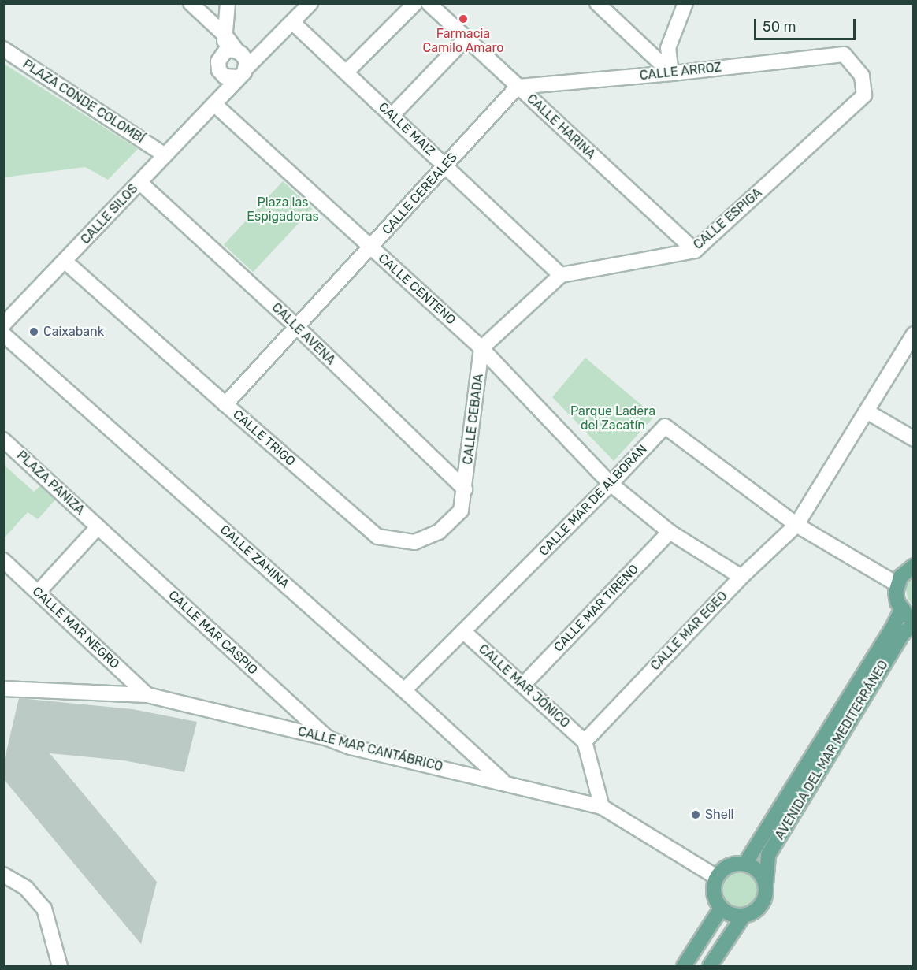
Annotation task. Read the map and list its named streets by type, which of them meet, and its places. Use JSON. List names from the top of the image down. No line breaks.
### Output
{"streets":{"main road":["AVENIDA DEL MAR MEDITERRÁNEO"],"street":["CALLE ARROZ","PLAZA CONDE COLOMBÍ","CALLE HARINA","CALLE MAIZ","CALLE CEREALES","CALLE SILOS","CALLE ESPIGA","CALLE CENTENO","CALLE AVENA","CALLE CEBADA","CALLE TRIGO","PLAZA PANIZA","CALLE MAR DE ALBORAN","CALLE ZAHINA","CALLE MAR TIRENO","CALLE MAR NEGRO","CALLE MAR EGEO","CALLE MAR CASPIO","CALLE MAR JÓNICO","CALLE MAR CANTÁBRICO"]},"crossings":[["CALLE ARROZ","CALLE HARINA"],["CALLE ARROZ","CALLE CEREALES"],["CALLE ARROZ","CALLE ESPIGA"],["PLAZA CONDE COLOMBÍ","CALLE SILOS"],["CALLE HARINA","CALLE CEREALES"],["CALLE HARINA","CALLE ESPIGA"],["CALLE MAIZ","CALLE CEREALES"],["CALLE MAIZ","CALLE SILOS"],["CALLE MAIZ","CALLE ESPIGA"],["CALLE CEREALES","CALLE CENTENO"],["CALLE CEREALES","CALLE AVENA"],["CALLE CEREALES","CALLE TRIGO"],["CALLE SILOS","CALLE CENTENO"],["CALLE SILOS","CALLE AVENA"],["CALLE SILOS","CALLE TRIGO"],["CALLE CENTENO","CALLE CEBADA"],["CALLE CENTENO","CALLE MAR DE ALBORAN"],["CALLE CENTENO","CALLE MAR TIRENO"],["CALLE CENTENO","CALLE MAR EGEO"],["CALLE AVENA","CALLE CEBADA"],["CALLE AVENA","CALLE TRIGO"],["CALLE CEBADA","CALLE TRIGO"],["PLAZA PANIZA","CALLE MAR CASPIO"],["CALLE MAR DE ALBORAN","CALLE ZAHINA"],["CALLE MAR DE ALBORAN","CALLE MAR EGEO"],["CALLE MAR DE ALBORAN","CALLE MAR JÓNICO"],["CALLE ZAHINA","CALLE MAR CANTÁBRICO"],["CALLE MAR TIRENO","CALLE MAR JÓNICO"],["CALLE MAR NEGRO","CALLE MAR CANTÁBRICO"],["CALLE MAR EGEO","CALLE MAR JÓNICO"],["CALLE MAR CASPIO","CALLE MAR CANTÁBRICO"],["CALLE MAR CANTÁBRICO","AVENIDA DEL MAR MEDITERRÁNEO"]],"parks":["Plaza las Espigadoras","Parque Ladera del Zacatín"],"places":["Farmacia Camilo Amaro","Caixabank","Shell"],"scale_bar":"50 m"}
